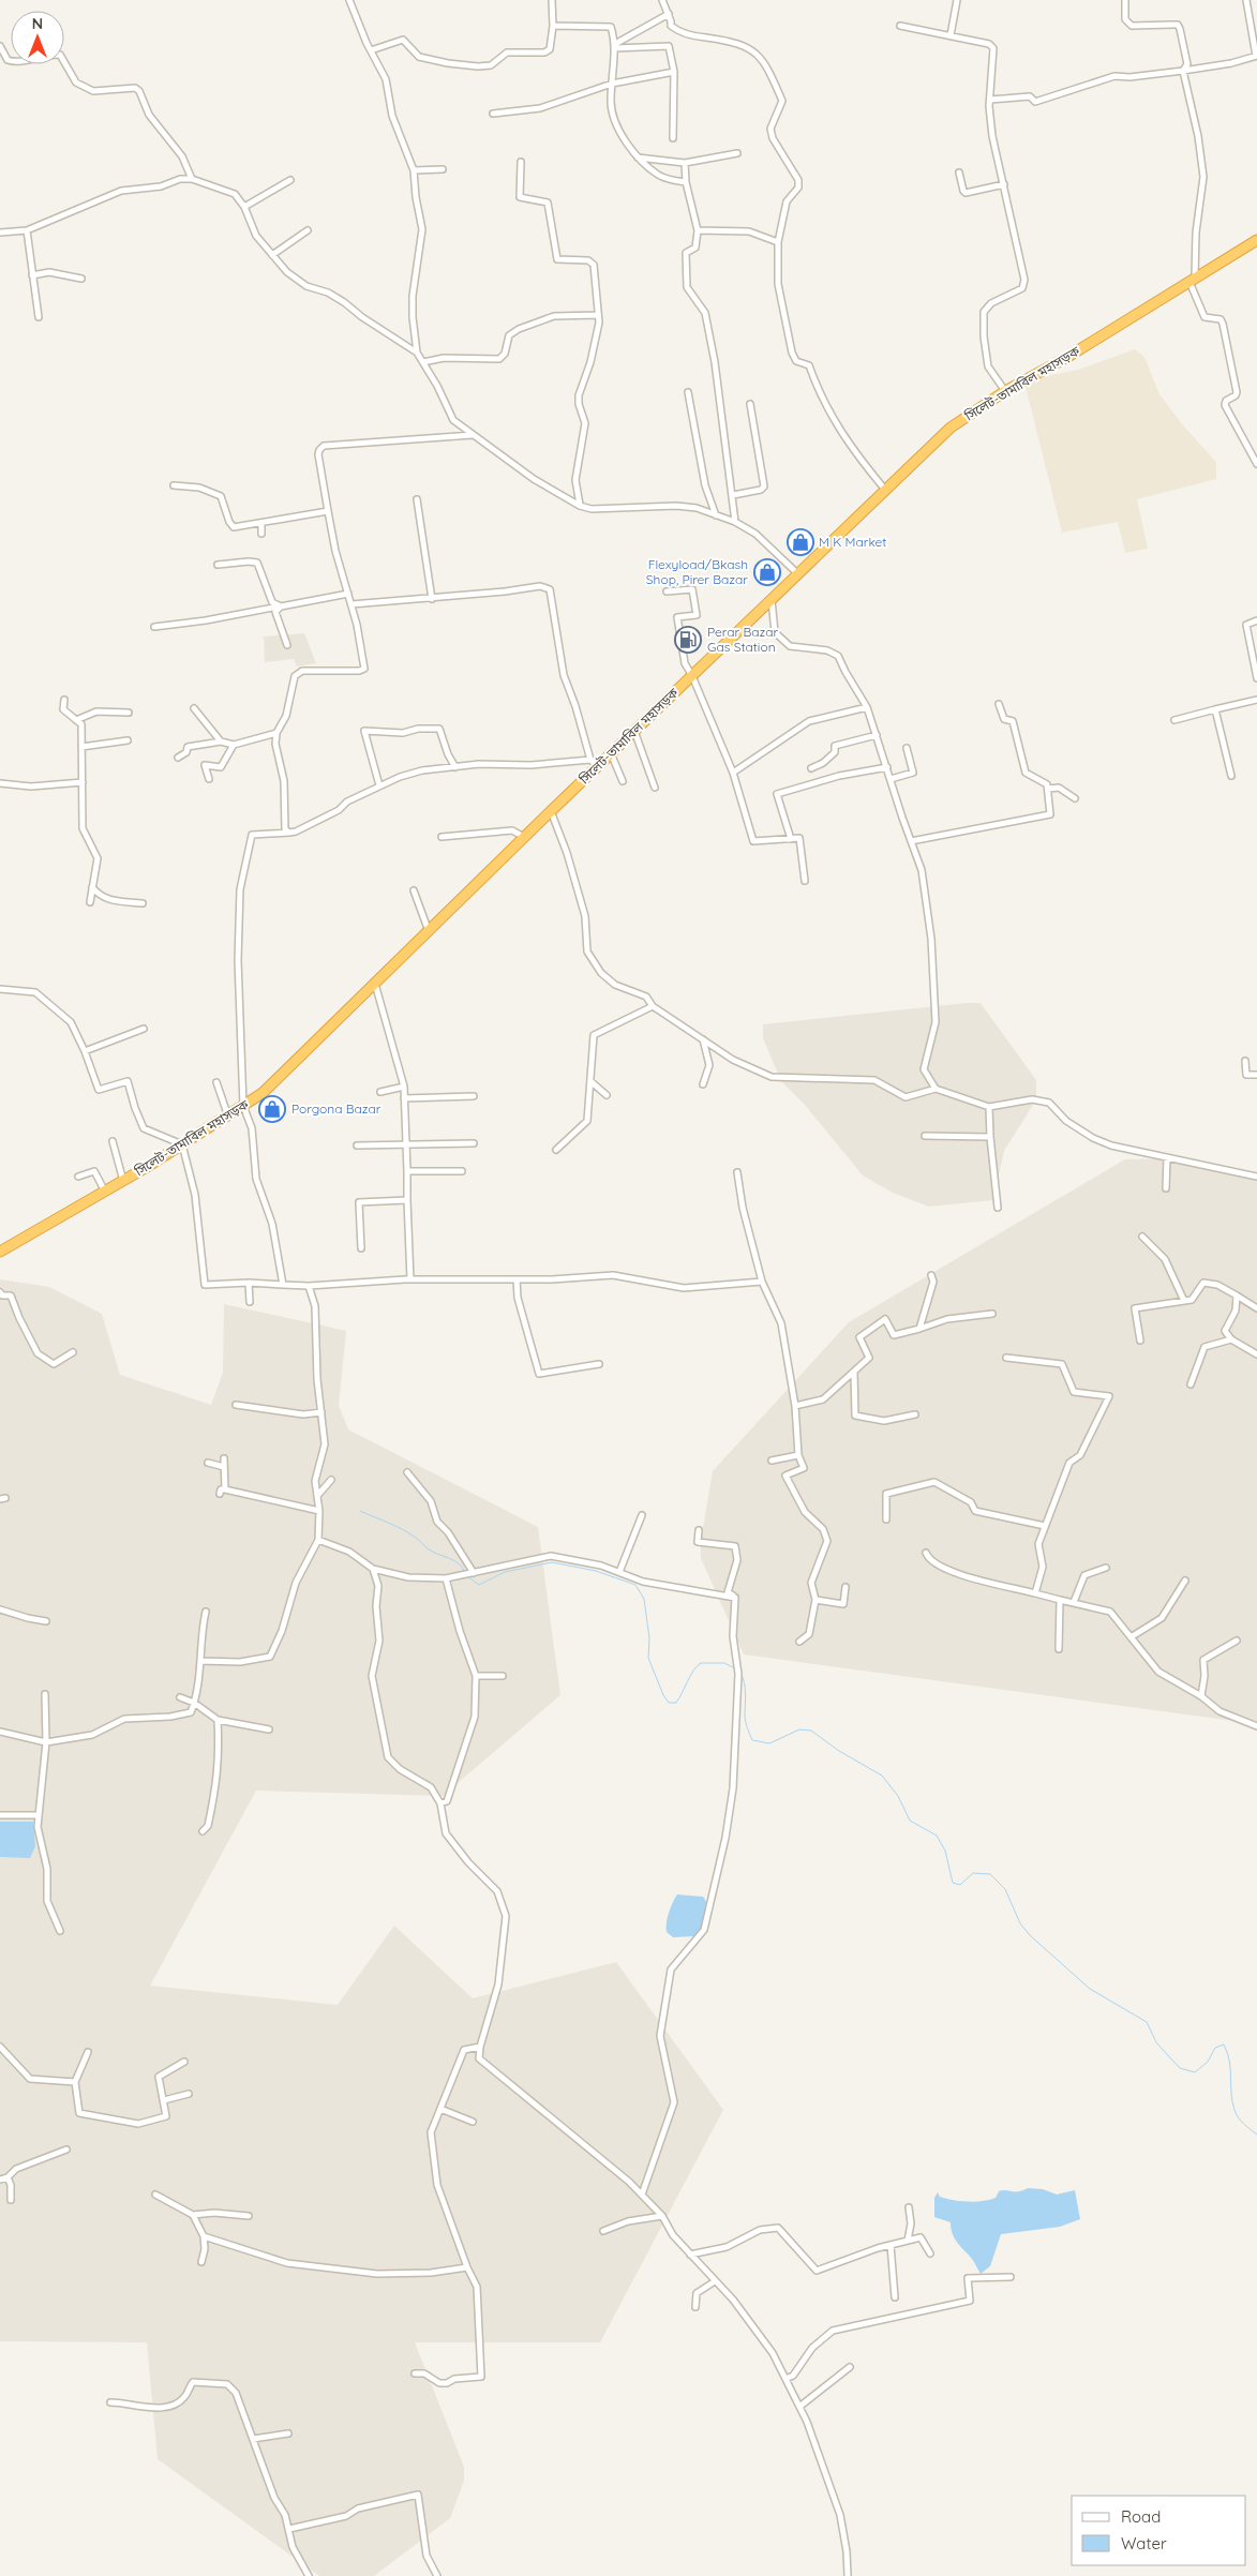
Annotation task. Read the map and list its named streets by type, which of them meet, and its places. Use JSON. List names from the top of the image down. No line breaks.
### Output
{"streets":{"highway":["সিলেট-তামাবিল মহাসড়ক"]},"places":{"shop":["M K Market","Flexyload/Bkash Shop, Pirer Bazar","Porgona Bazar"],"fuel station":["Perar Bazar Gas Station"]},"legend":["Road","Water"],"north":"top"}
